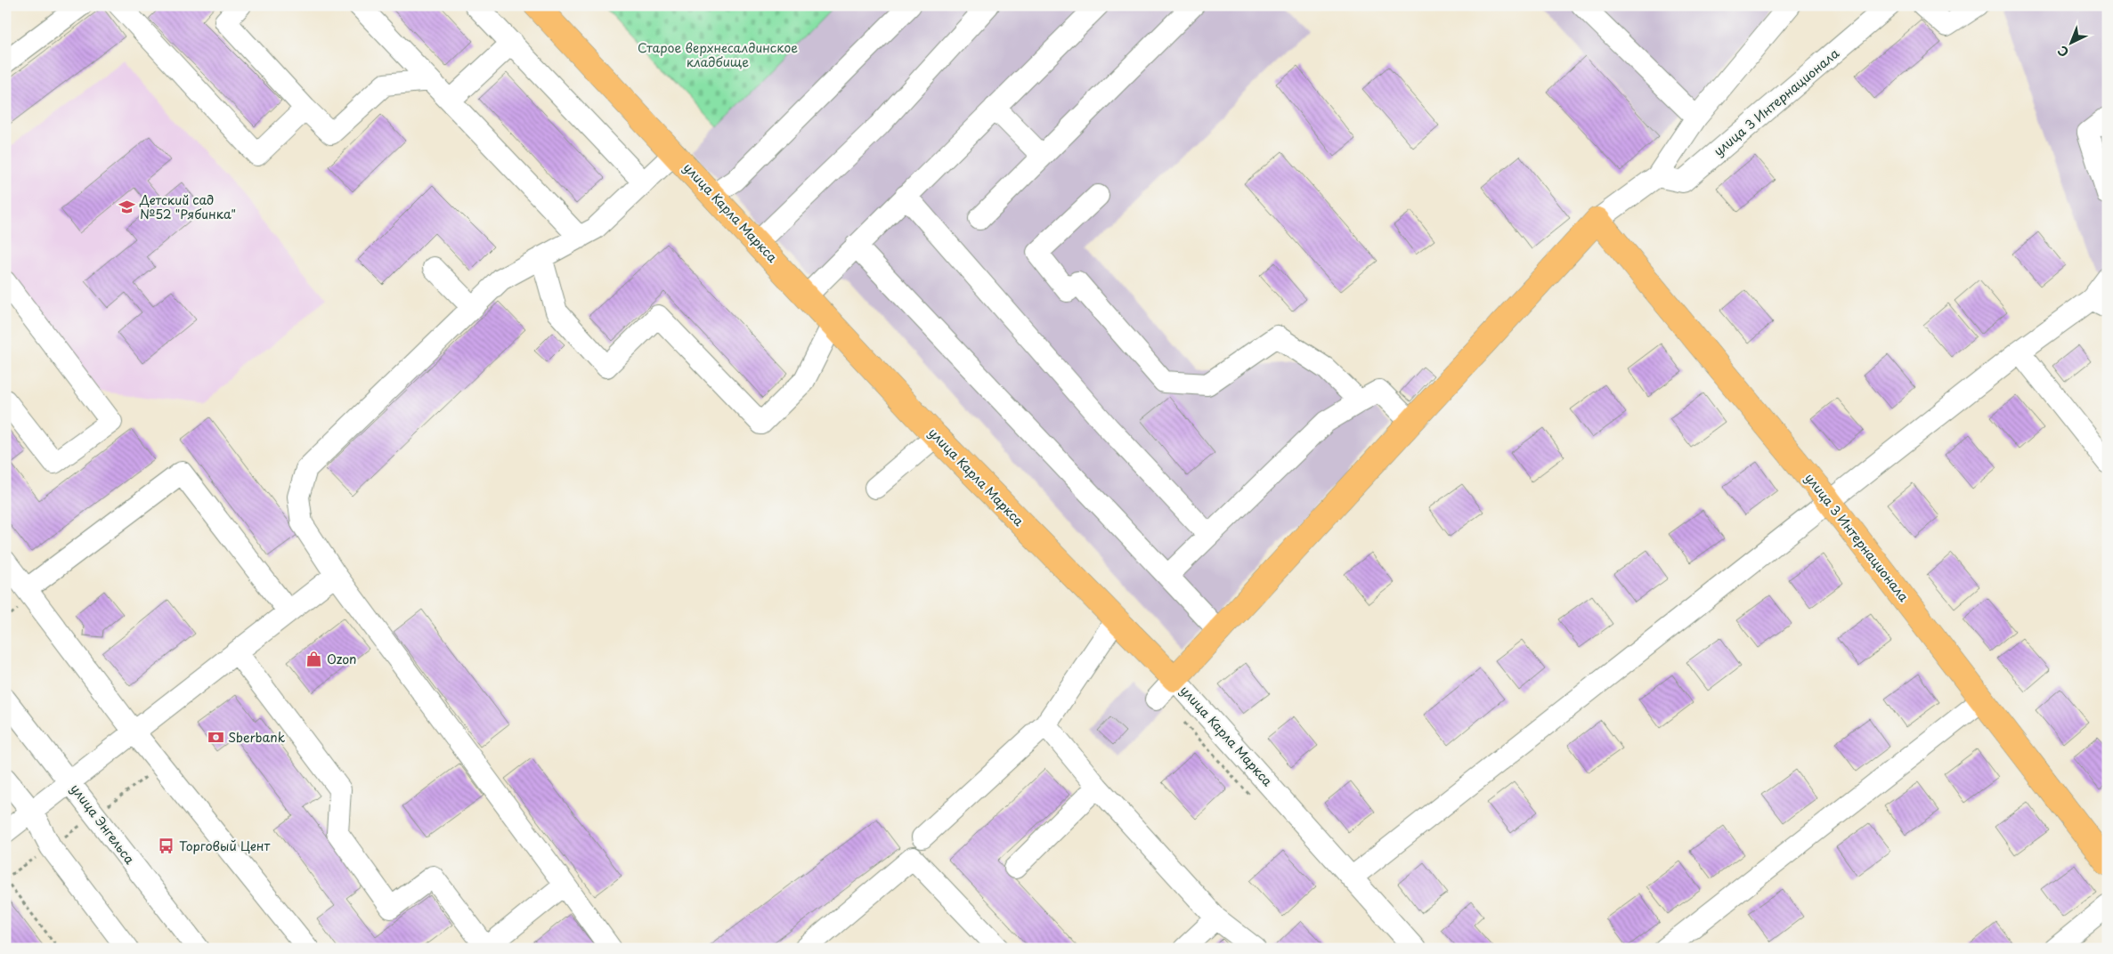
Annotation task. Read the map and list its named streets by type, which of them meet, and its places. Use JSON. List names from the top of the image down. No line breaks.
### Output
{"streets":{"main road":["улица 3 Интернационала","улица Карла Маркса"],"street":["улица Энгельса"]},"parks":["Старое верхнесалдинское кладбище"],"places":{"school or university":["Детский сад №52 \"Рябинка\""],"shop":["Ozon"],"bank":["Sberbank"],"bus stop":["Торговый Цент"]},"north":"bottom left"}
